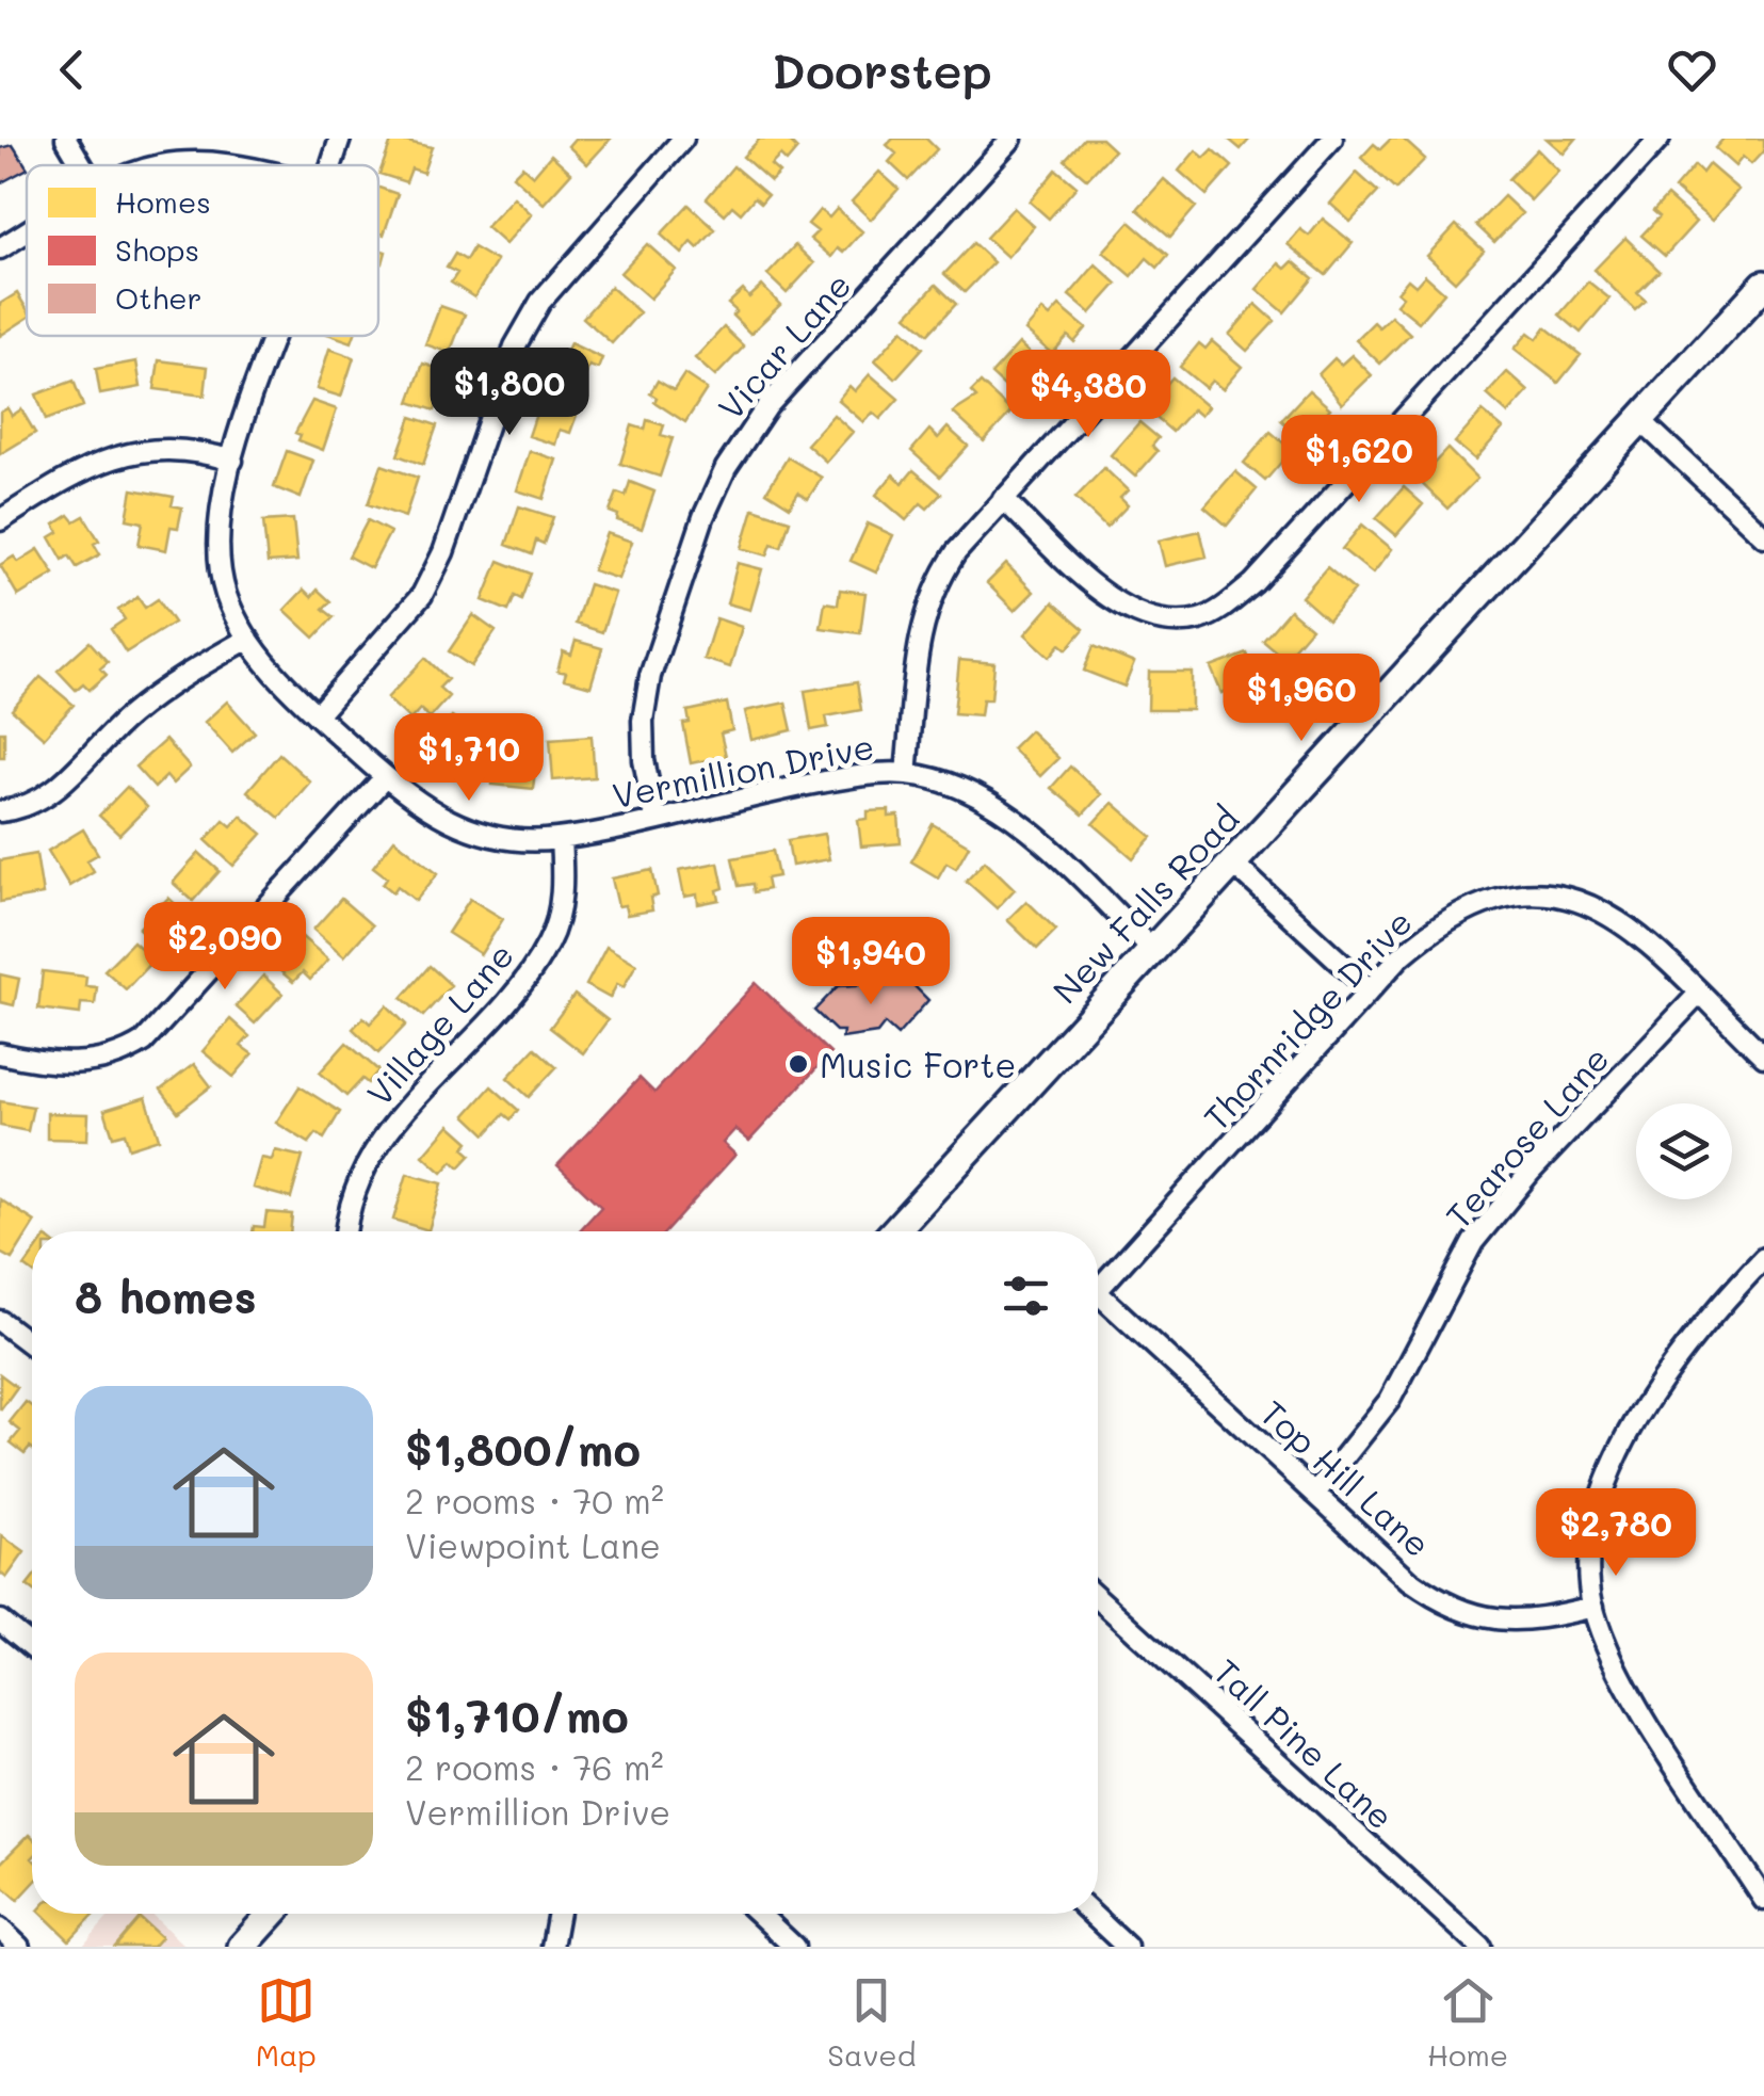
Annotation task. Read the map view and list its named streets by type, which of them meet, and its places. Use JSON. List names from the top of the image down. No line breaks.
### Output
{"streets":{"main road":["New Falls Road"],"street":["Vicar Lane","Vermillion Drive","Thornridge Drive","Village Lane","Tearose Lane","Top Hill Lane","Tall Pine Lane"]},"crossings":[["Vicar Lane","Vermillion Drive"],["Vermillion Drive","New Falls Road"],["Vermillion Drive","Village Lane"],["Thornridge Drive","Tearose Lane"],["Tearose Lane","Top Hill Lane"]],"places":["Music Forte"],"legend":["Homes","Shops","Other"],"page":{"header":"Doorstep","price":["$1,800","$4,380","$1,620","$1,960","$1,710","$2,090","$1,940","$2,780"],"heading":"8 homes","list":[{"name":"$1,800/mo","note":"2 rooms · 70 m² · Viewpoint Lane"},{"name":"$1,710/mo","note":"2 rooms · 76 m² · Vermillion Drive"}],"tabs":["Map","Saved","Home"]}}
